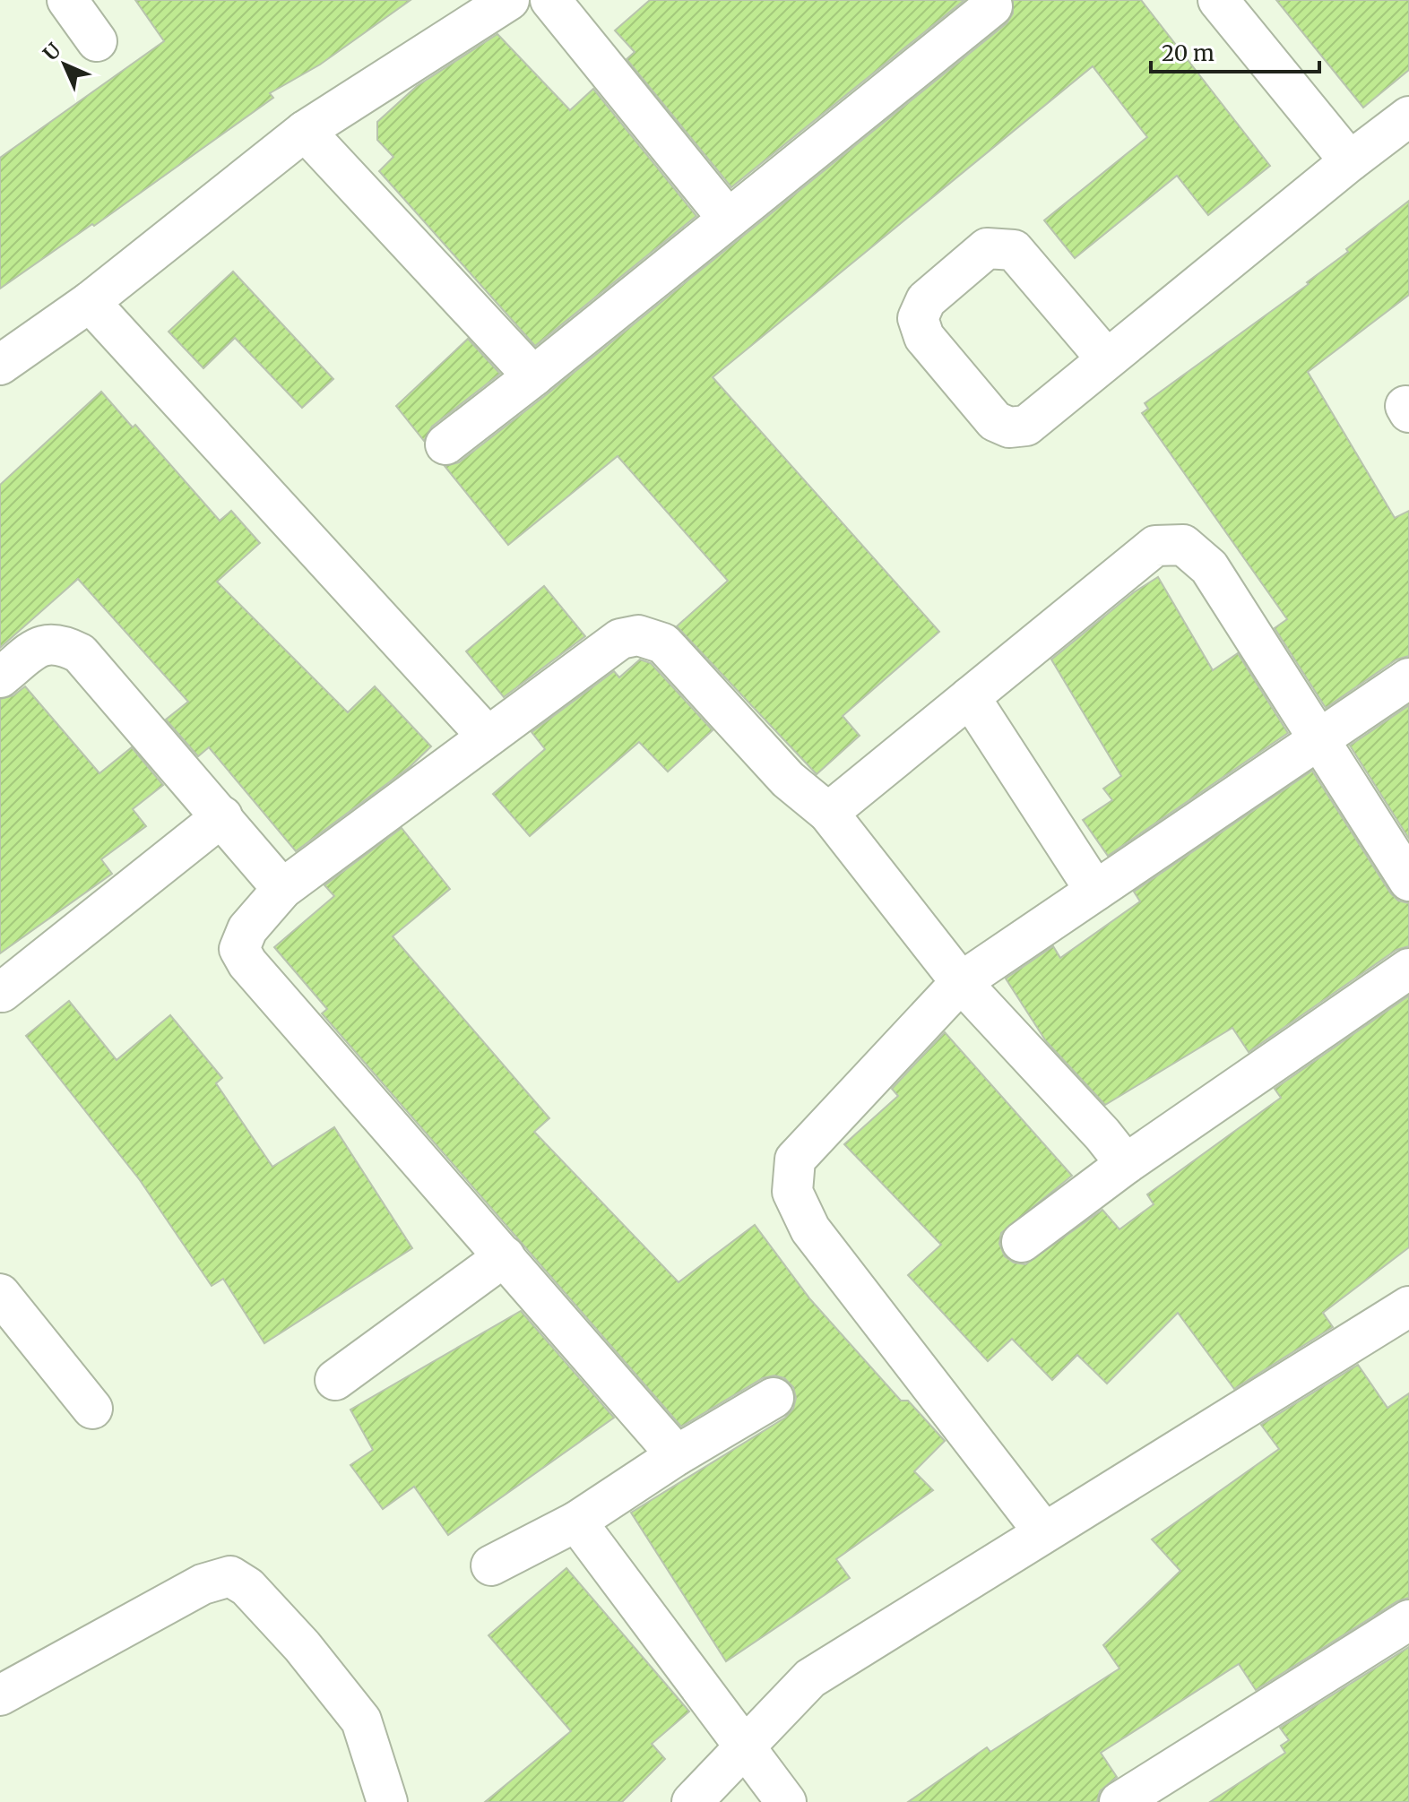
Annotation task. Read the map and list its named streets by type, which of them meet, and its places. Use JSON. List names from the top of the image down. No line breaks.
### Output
{"scale_bar":"20 m","north":"top left"}
